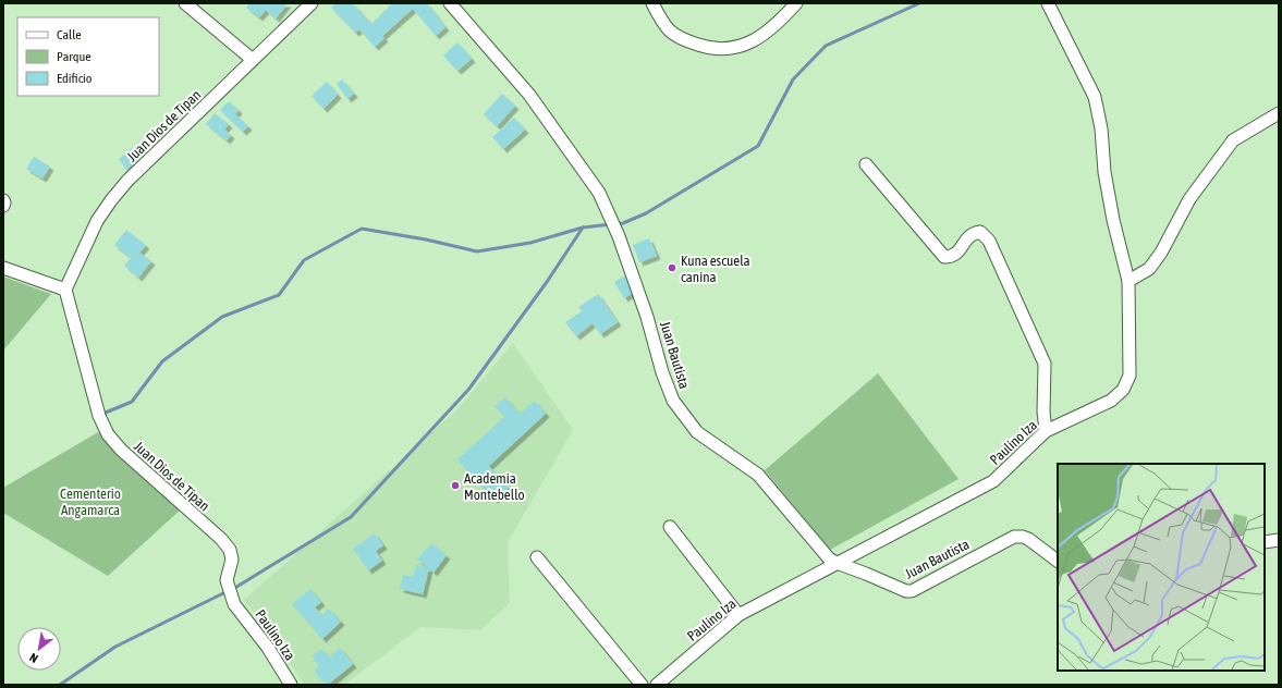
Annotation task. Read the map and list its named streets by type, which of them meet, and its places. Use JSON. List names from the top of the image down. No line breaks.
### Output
{"streets":{"street":["Juan Dios de Tipan","Juan Bautista","Paulino Iza"]},"crossings":[["Juan Dios de Tipan","Paulino Iza"],["Juan Bautista","Paulino Iza"]],"parks":["Cementerio Angamarca"],"places":["Kuna escuela canina","Academia Montebello"],"legend":["Calle","Parque","Edificio"],"north":"bottom left"}
